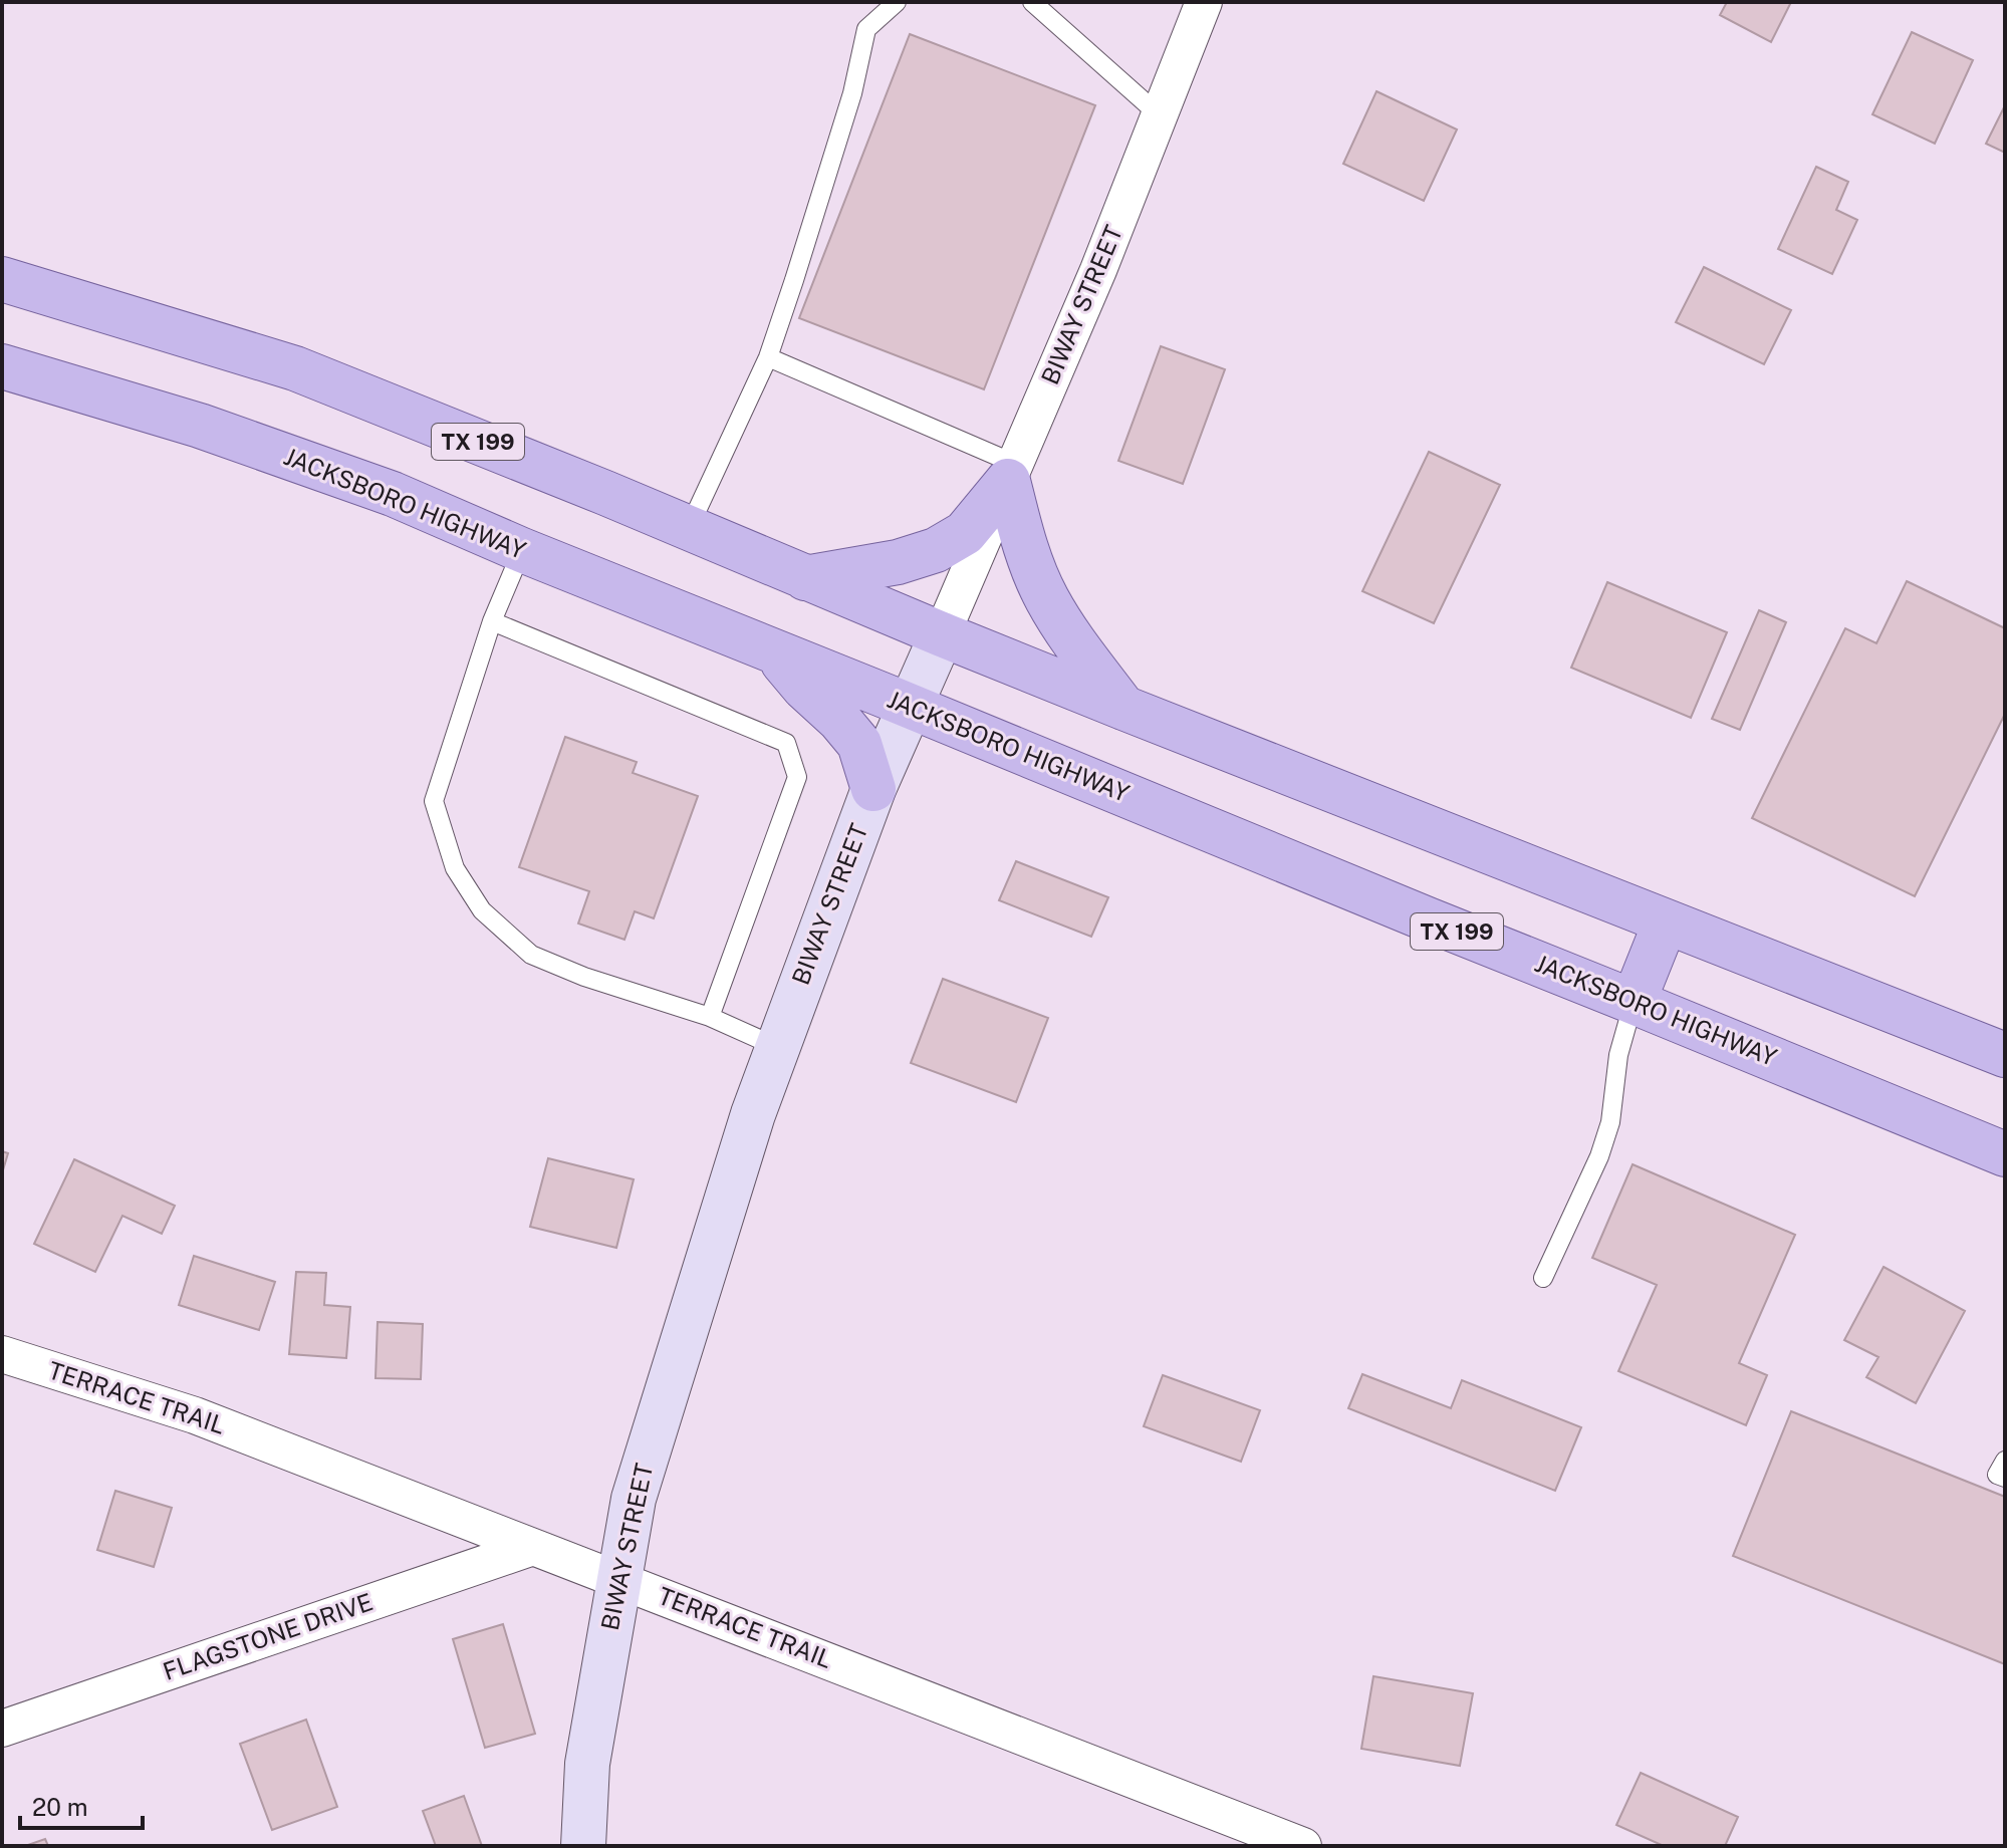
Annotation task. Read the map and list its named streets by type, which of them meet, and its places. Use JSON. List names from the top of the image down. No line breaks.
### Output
{"streets":{"main road":["TX 199","JACKSBORO HIGHWAY"],"street":["BIWAY STREET","TERRACE TRAIL","FLAGSTONE DRIVE"]},"crossings":[["BIWAY STREET","TX 199"],["BIWAY STREET","JACKSBORO HIGHWAY"],["BIWAY STREET","TERRACE TRAIL"],["TERRACE TRAIL","FLAGSTONE DRIVE"]],"scale_bar":"20 m"}
